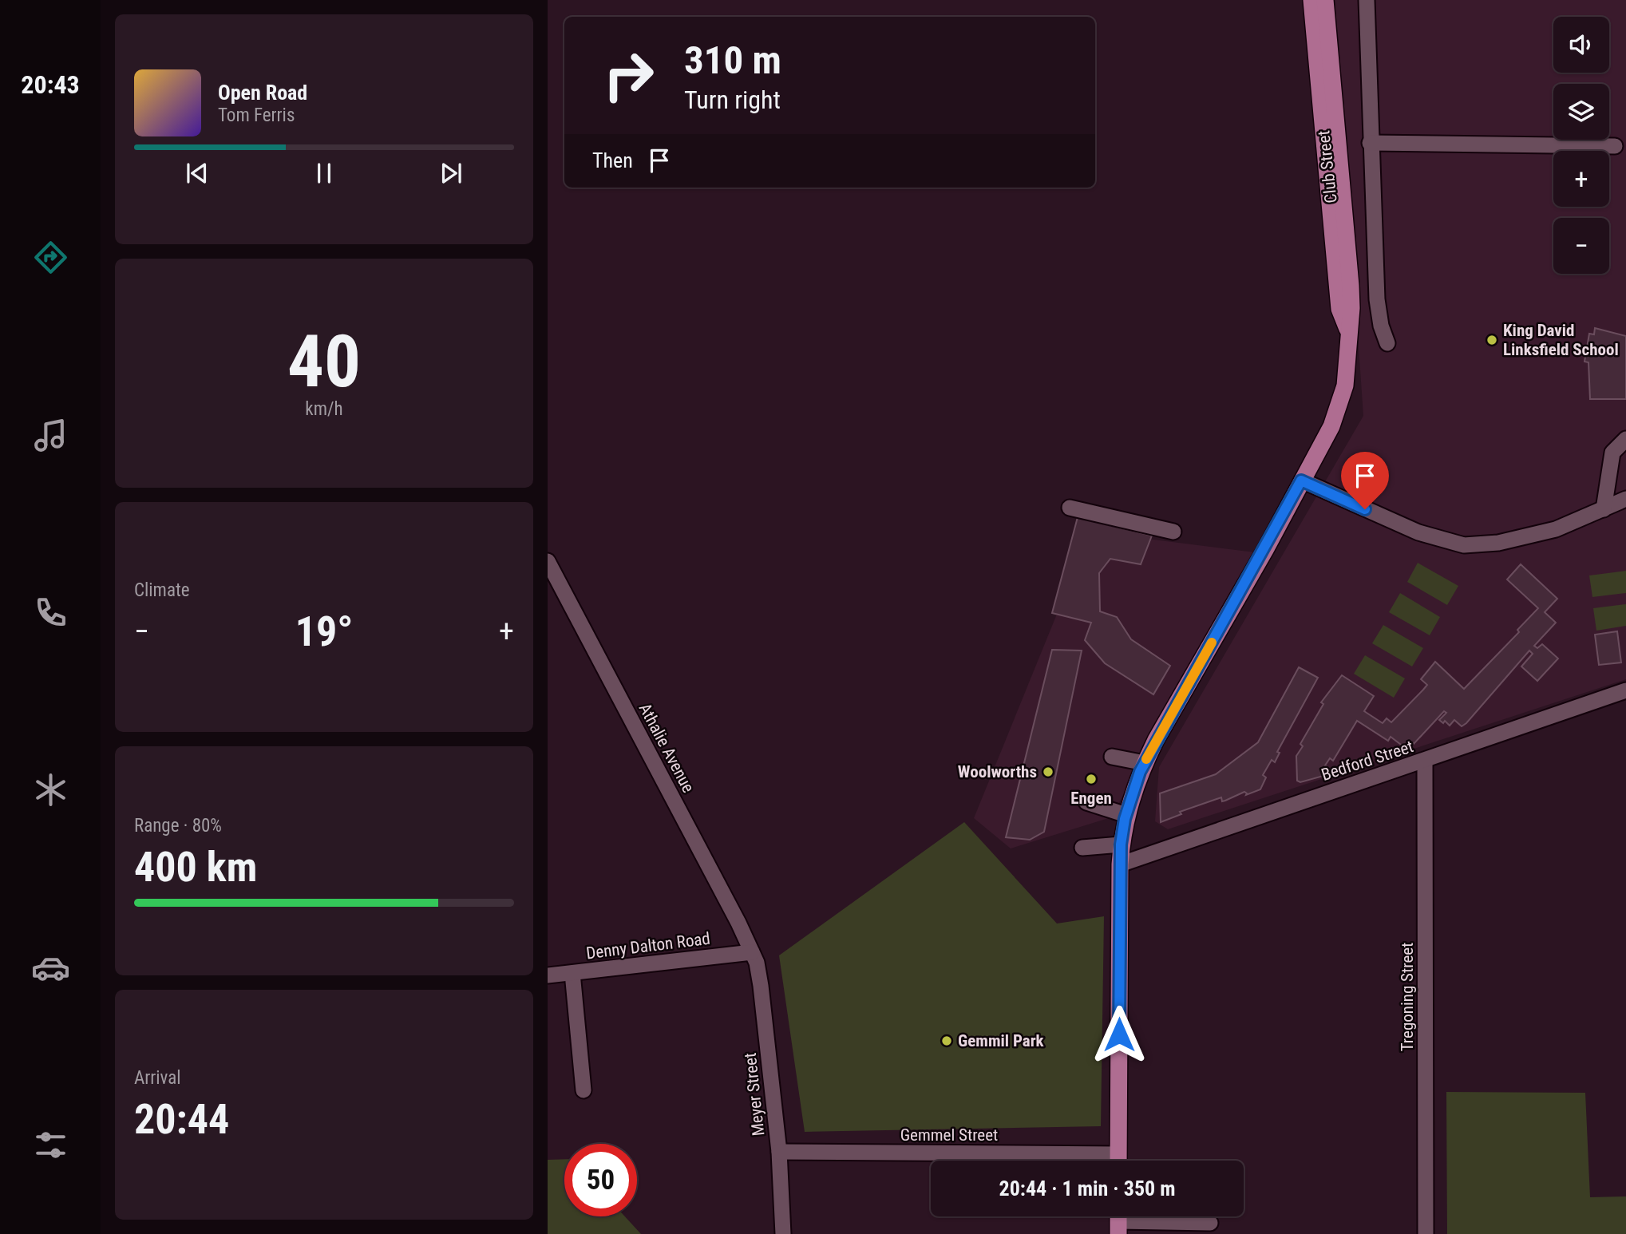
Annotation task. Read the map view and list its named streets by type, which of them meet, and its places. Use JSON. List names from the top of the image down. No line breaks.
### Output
{"streets":{"main road":["Club Street"],"street":["Athalie Avenue","Bedford Street","Denny Dalton Road","Tregoning Street","Meyer Street","Gemmel Street"]},"crossings":[["Club Street","Bedford Street"],["Athalie Avenue","Denny Dalton Road"],["Athalie Avenue","Meyer Street"],["Bedford Street","Tregoning Street"],["Denny Dalton Road","Meyer Street"],["Meyer Street","Gemmel Street"]],"places":["King David Linksfield School","Woolworths","Engen","Gemmil Park"],"page":{"tabs":"20:43","map_buttons":["+","−"],"turn":["310 m","Turn right"],"song":["Open Road","Tom Ferris"],"then":"Then","tile":[["40","km/h"],"Climate",["Range · 80%","400 km"],["Arrival","20:44"]],"heat":["−","19°","+"],"limit":"50","trip":"20:44 · 1 min · 350 m"}}
